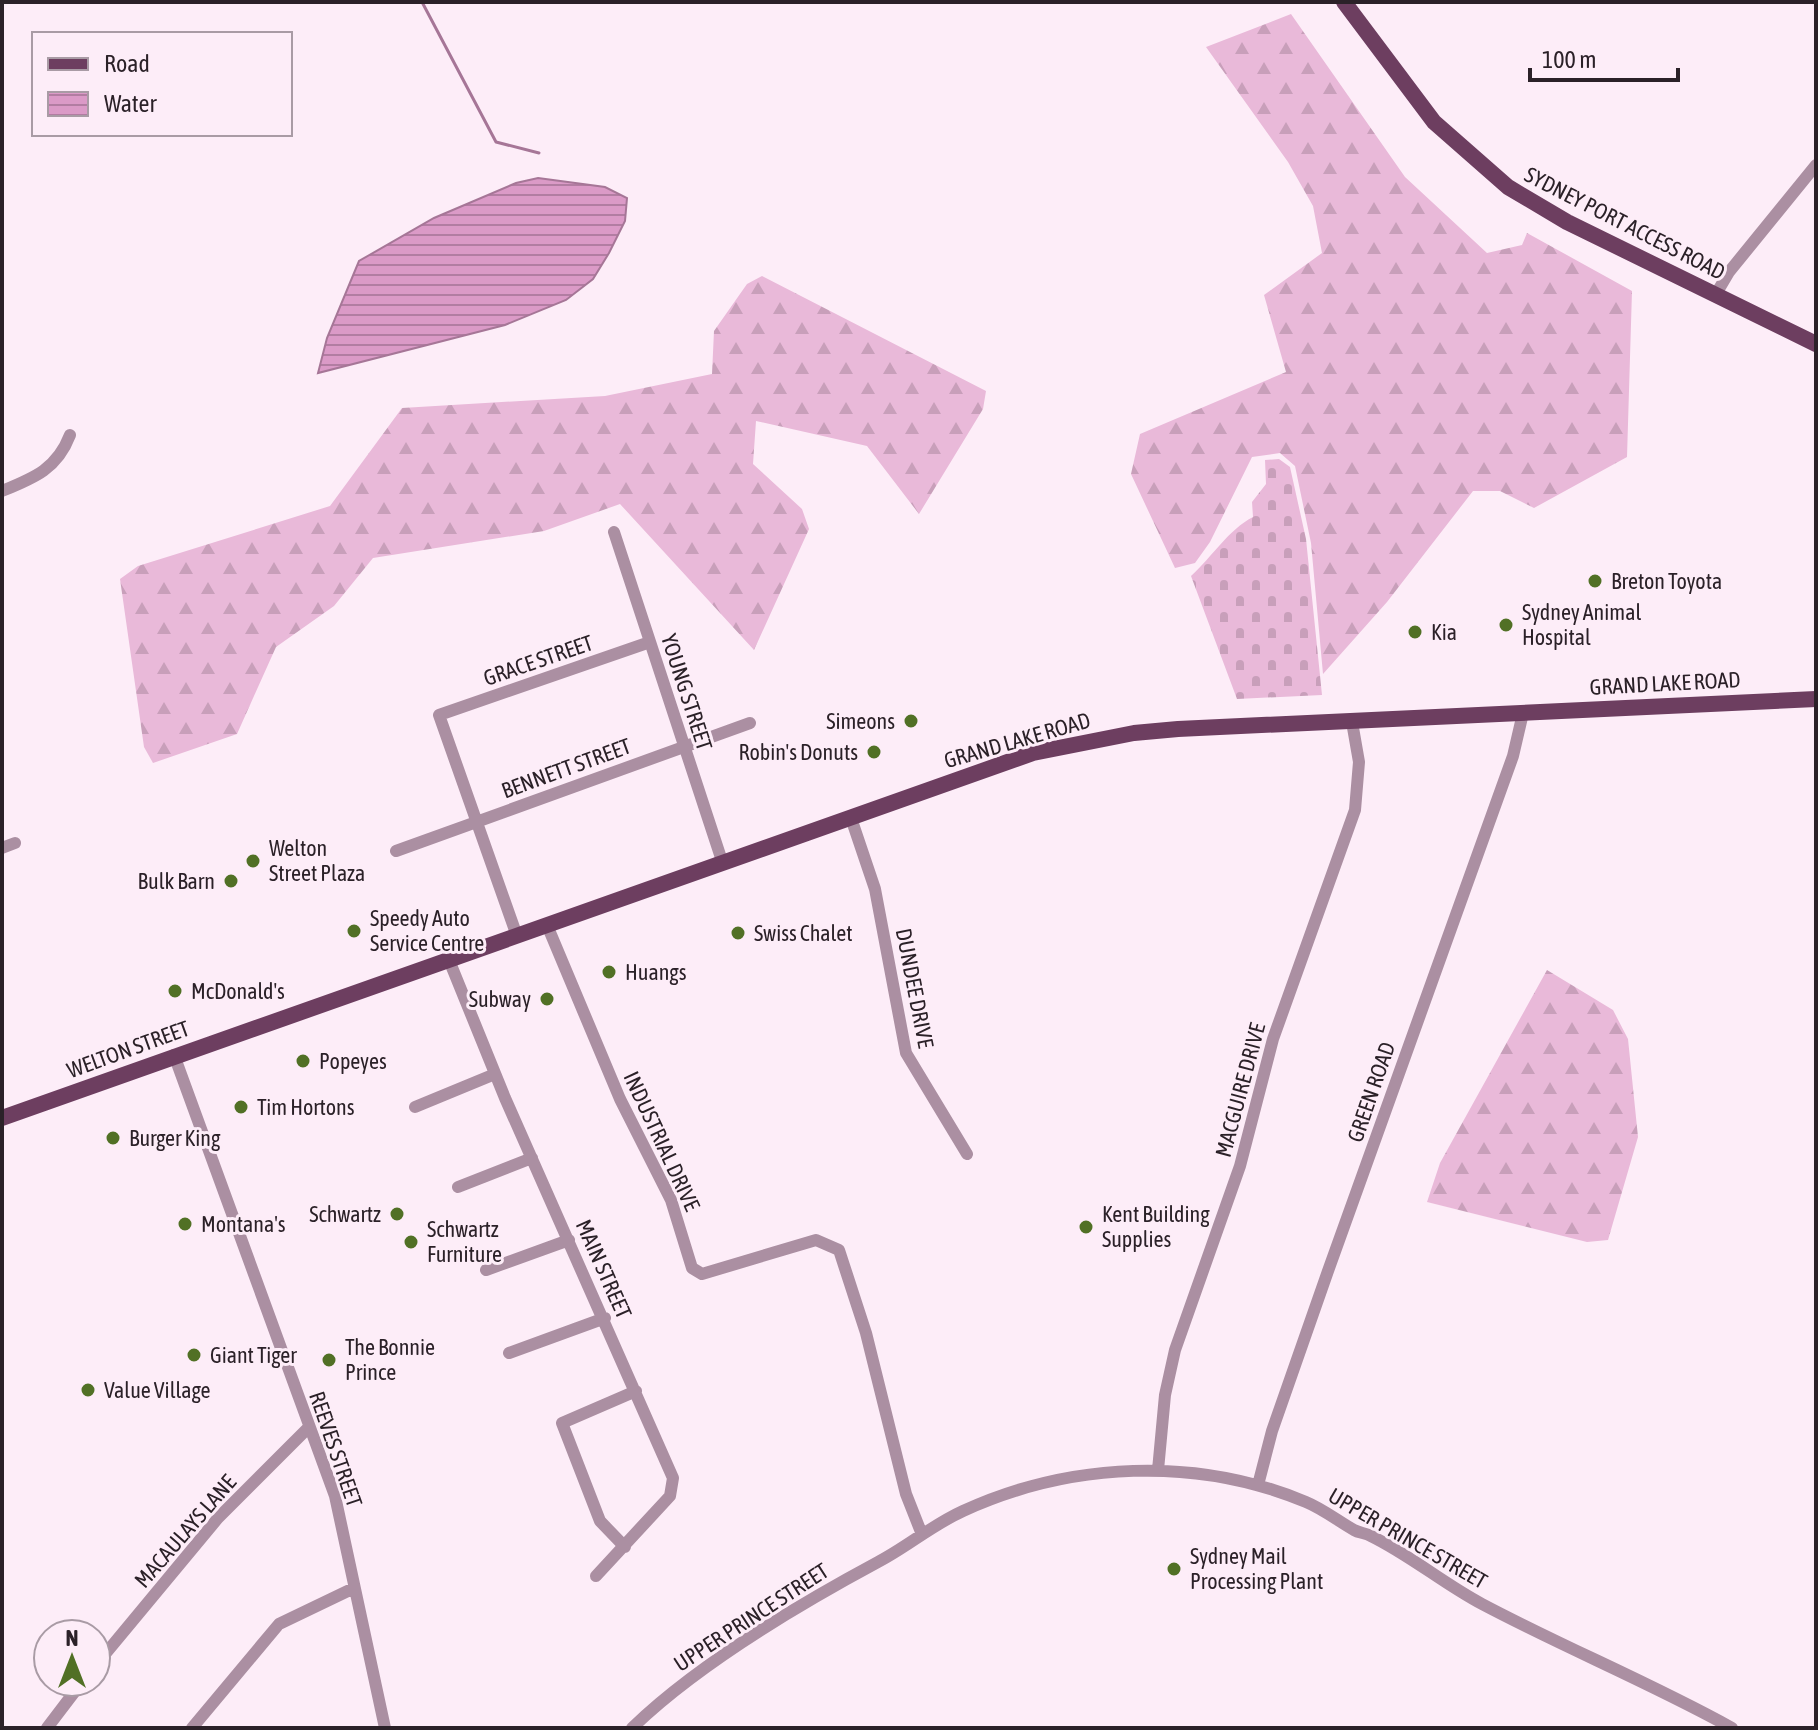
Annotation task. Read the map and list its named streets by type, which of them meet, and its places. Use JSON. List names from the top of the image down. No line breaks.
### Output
{"streets":{"main road":["SYDNEY PORT ACCESS ROAD","GRAND LAKE ROAD","WELTON STREET"],"street":["GRACE STREET","YOUNG STREET","BENNETT STREET","DUNDEE DRIVE","MACGUIRE DRIVE","GREEN ROAD","INDUSTRIAL DRIVE","MAIN STREET","REEVES STREET","MACAULAYS LANE","UPPER PRINCE STREET"]},"crossings":[["GRACE STREET","YOUNG STREET"],["GRACE STREET","BENNETT STREET"],["GRAND LAKE ROAD","YOUNG STREET"],["GRAND LAKE ROAD","DUNDEE DRIVE"],["GRAND LAKE ROAD","WELTON STREET"],["GRAND LAKE ROAD","MACGUIRE DRIVE"],["GRAND LAKE ROAD","GREEN ROAD"],["GRAND LAKE ROAD","INDUSTRIAL DRIVE"],["GRAND LAKE ROAD","MAIN STREET"],["YOUNG STREET","BENNETT STREET"],["WELTON STREET","REEVES STREET"],["MACGUIRE DRIVE","UPPER PRINCE STREET"],["GREEN ROAD","UPPER PRINCE STREET"],["INDUSTRIAL DRIVE","UPPER PRINCE STREET"],["REEVES STREET","MACAULAYS LANE"]],"places":["Breton Toyota","Sydney Animal Hospital","Kia","Simeons","Robin's Donuts","Welton Street Plaza","Bulk Barn","Speedy Auto Service Centre","Swiss Chalet","Huangs","McDonald's","Subway","Popeyes","Tim Hortons","Burger King","Schwartz","Montana's","Kent Building Supplies","Schwartz Furniture","Giant Tiger","The Bonnie Prince","Value Village","Sydney Mail Processing Plant"],"legend":["Road","Water"],"scale_bar":"100 m","north":"top"}
